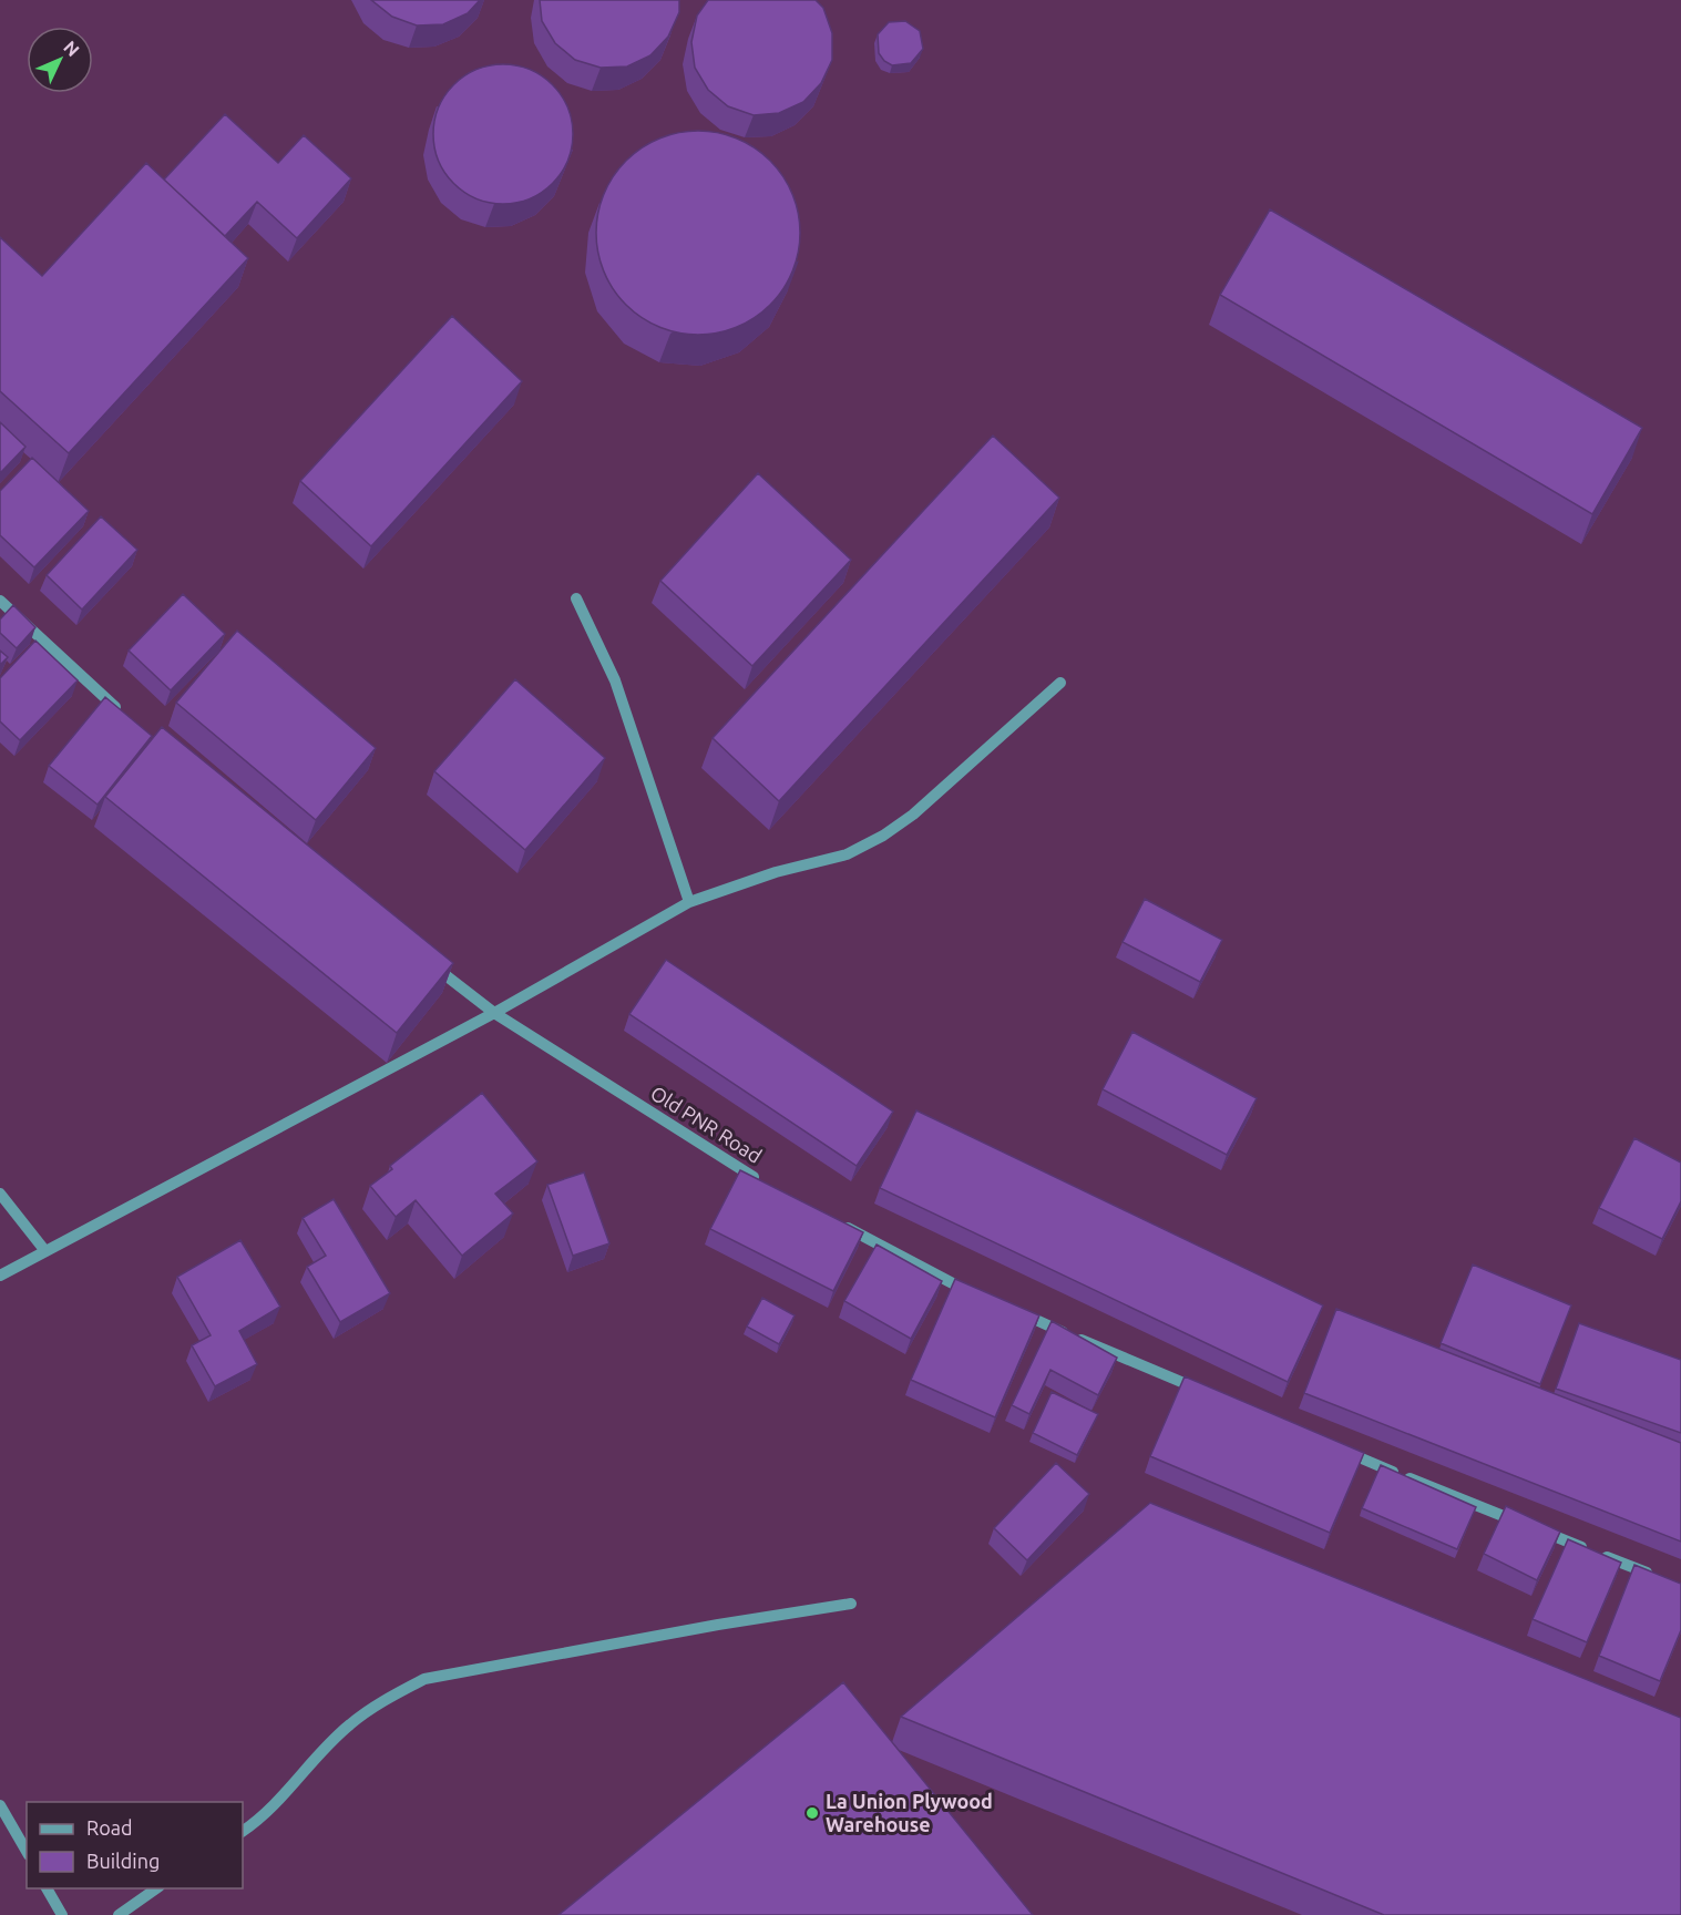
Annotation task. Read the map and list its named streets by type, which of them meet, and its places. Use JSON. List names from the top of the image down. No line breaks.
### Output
{"streets":{"street":["Old PNR Road"]},"places":["La Union Plywood Warehouse"],"legend":["Road","Building"],"north":"top right"}
